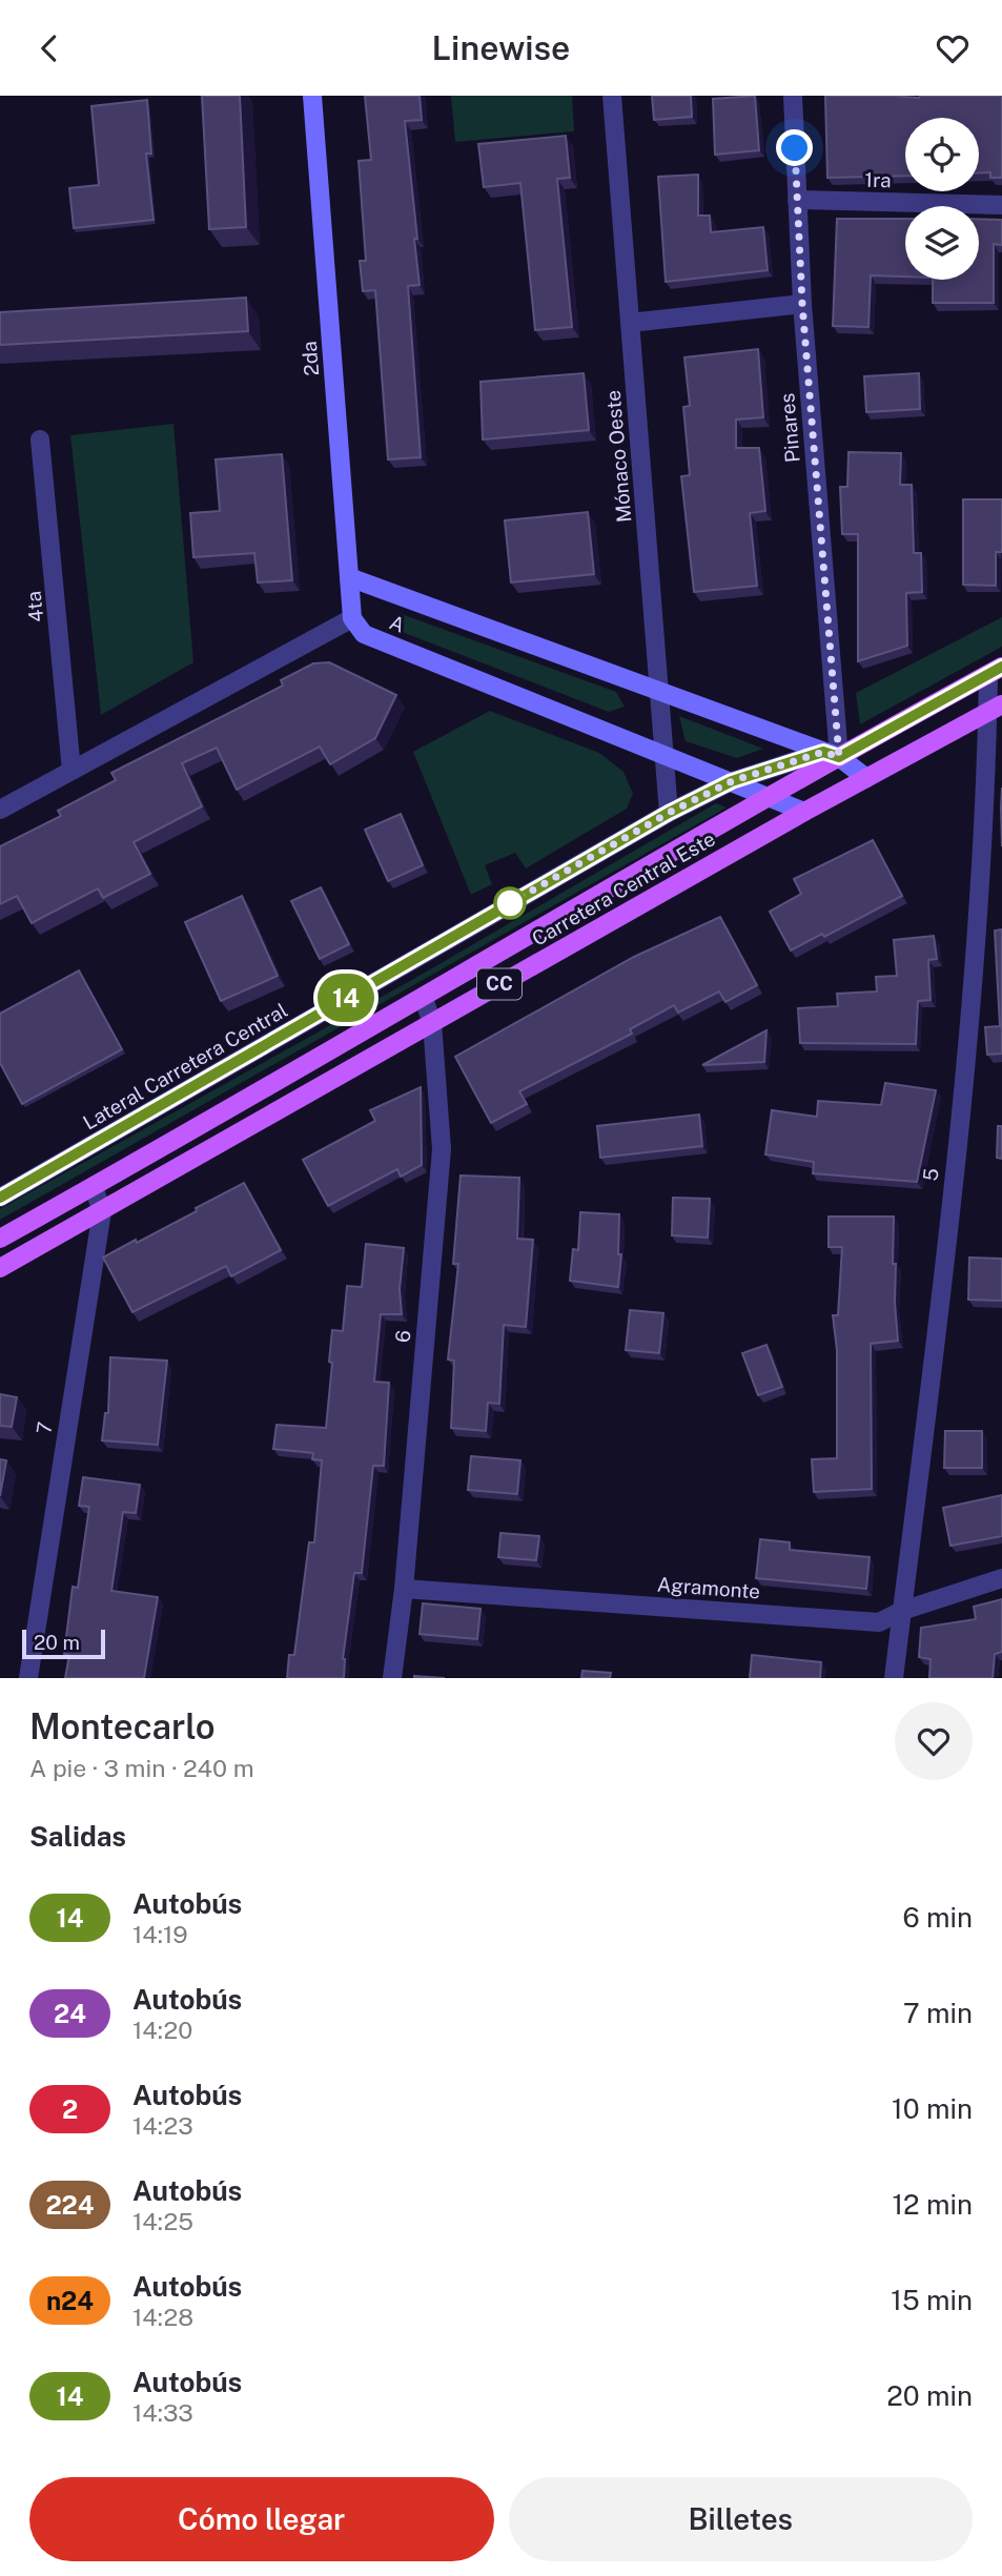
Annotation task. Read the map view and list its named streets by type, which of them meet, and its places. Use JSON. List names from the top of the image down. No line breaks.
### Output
{"streets":{"main road":["Carretera Central Este","CC"],"street":["1ra","2da","Pinares","Mónaco Oeste","4ta","A","Lateral Carretera Central","5","6","7","Agramonte"]},"crossings":[["1ra","Pinares"],["2da","A"],["Pinares","A"],["Pinares","Carretera Central Este"],["Pinares","Lateral Carretera Central"],["Mónaco Oeste","A"],["Mónaco Oeste","Lateral Carretera Central"],["A","Carretera Central Este"],["A","Lateral Carretera Central"],["Carretera Central Este","Lateral Carretera Central"],["Carretera Central Este","5"],["Carretera Central Este","6"],["Carretera Central Este","7"],["5","Agramonte"],["6","Agramonte"]],"lines":["bus line 14"],"scale_bar":"20 m","page":{"header":"Linewise","on_map":"14","scale":"20 m","heading":[["Montecarlo","A pie · 3 min · 240 m"],"Salidas"],"list":[{"mark":"14","name":"Autobús","note":"14:19","value":"6 min"},{"mark":"24","name":"Autobús","note":"14:20","value":"7 min"},{"mark":"2","name":"Autobús","note":"14:23","value":"10 min"},{"mark":"224","name":"Autobús","note":"14:25","value":"12 min"},{"mark":"n24","name":"Autobús","note":"14:28","value":"15 min"},{"mark":"14","name":"Autobús","note":"14:33","value":"20 min"}],"buttons":["Cómo llegar","Billetes"]}}
